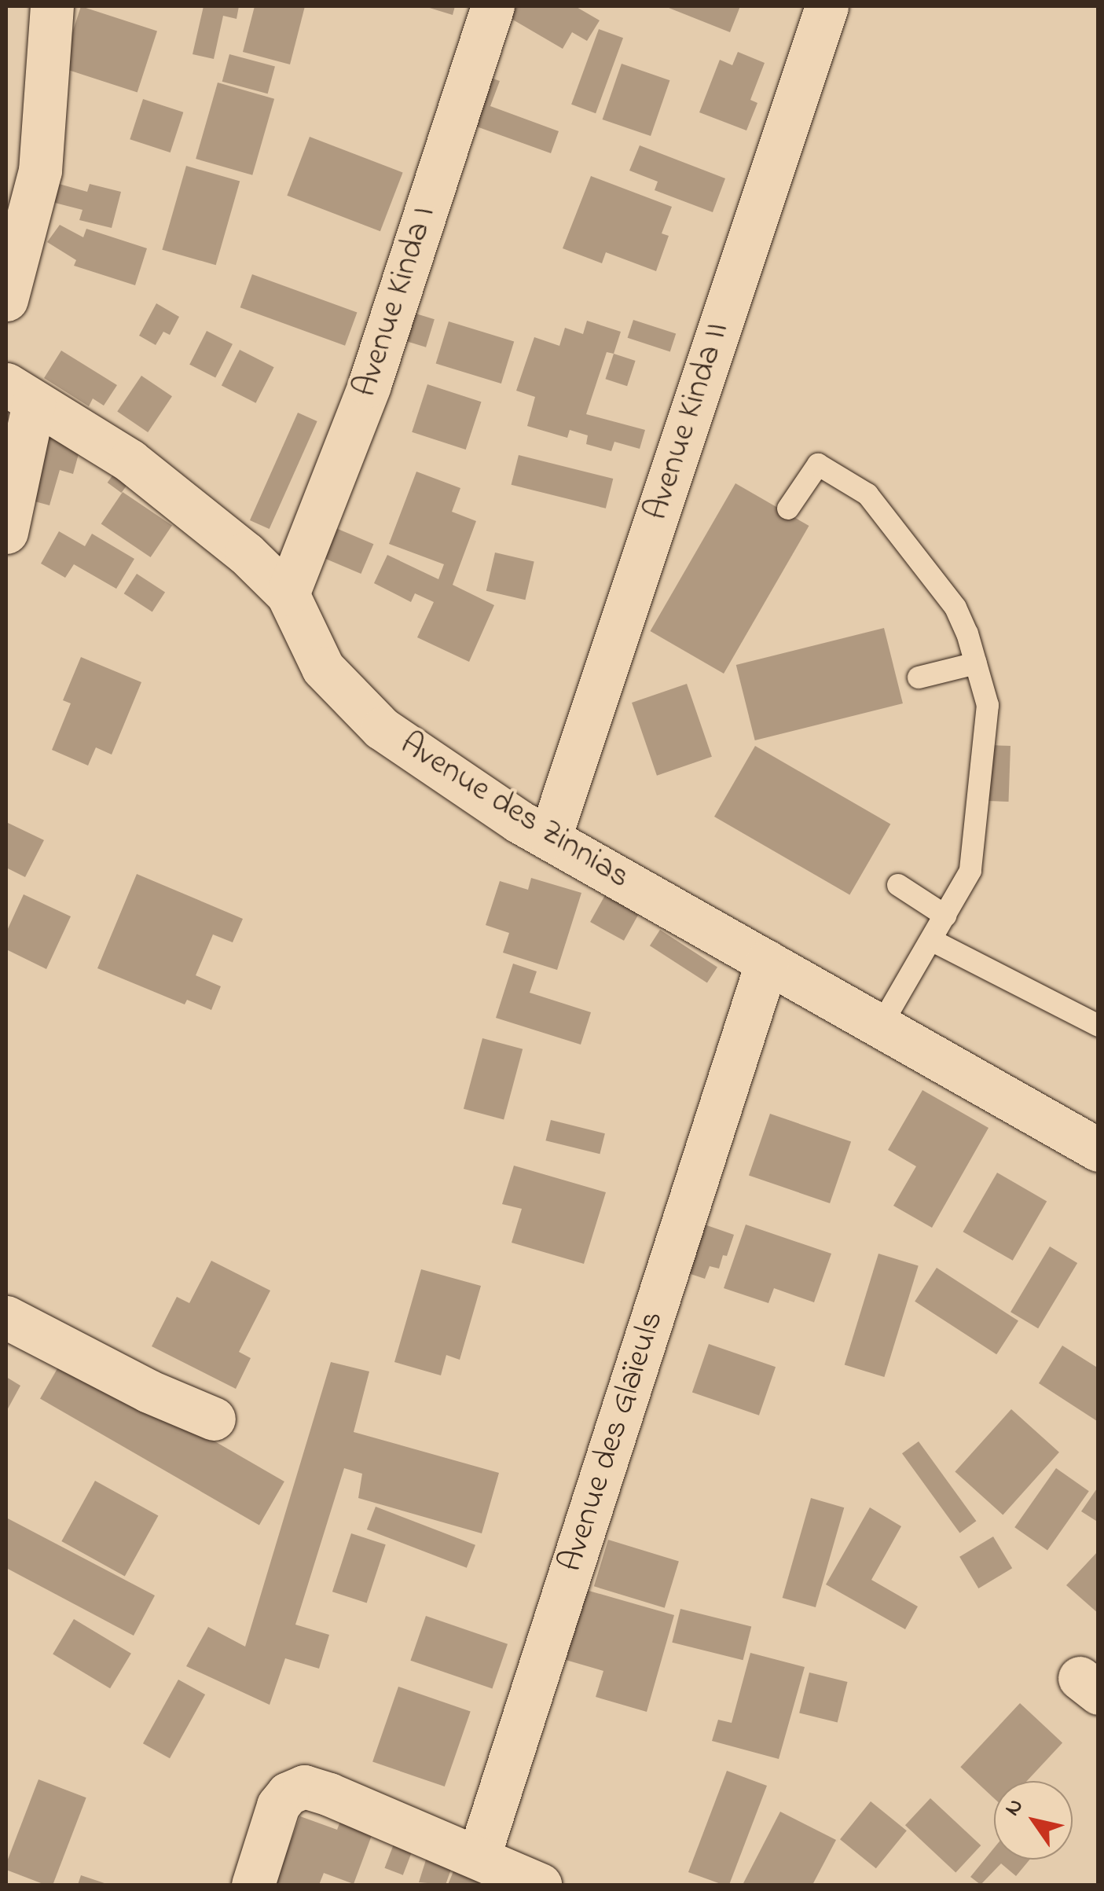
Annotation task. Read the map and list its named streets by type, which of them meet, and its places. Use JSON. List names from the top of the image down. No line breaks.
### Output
{"streets":{"street":["Avenue Kinda I","Avenue Kinda II","Avenue des Zinnias","Avenue des Glaïeuls"]},"crossings":[["Avenue Kinda I","Avenue des Zinnias"],["Avenue Kinda II","Avenue des Zinnias"],["Avenue des Zinnias","Avenue des Glaïeuls"]],"north":"top left"}
